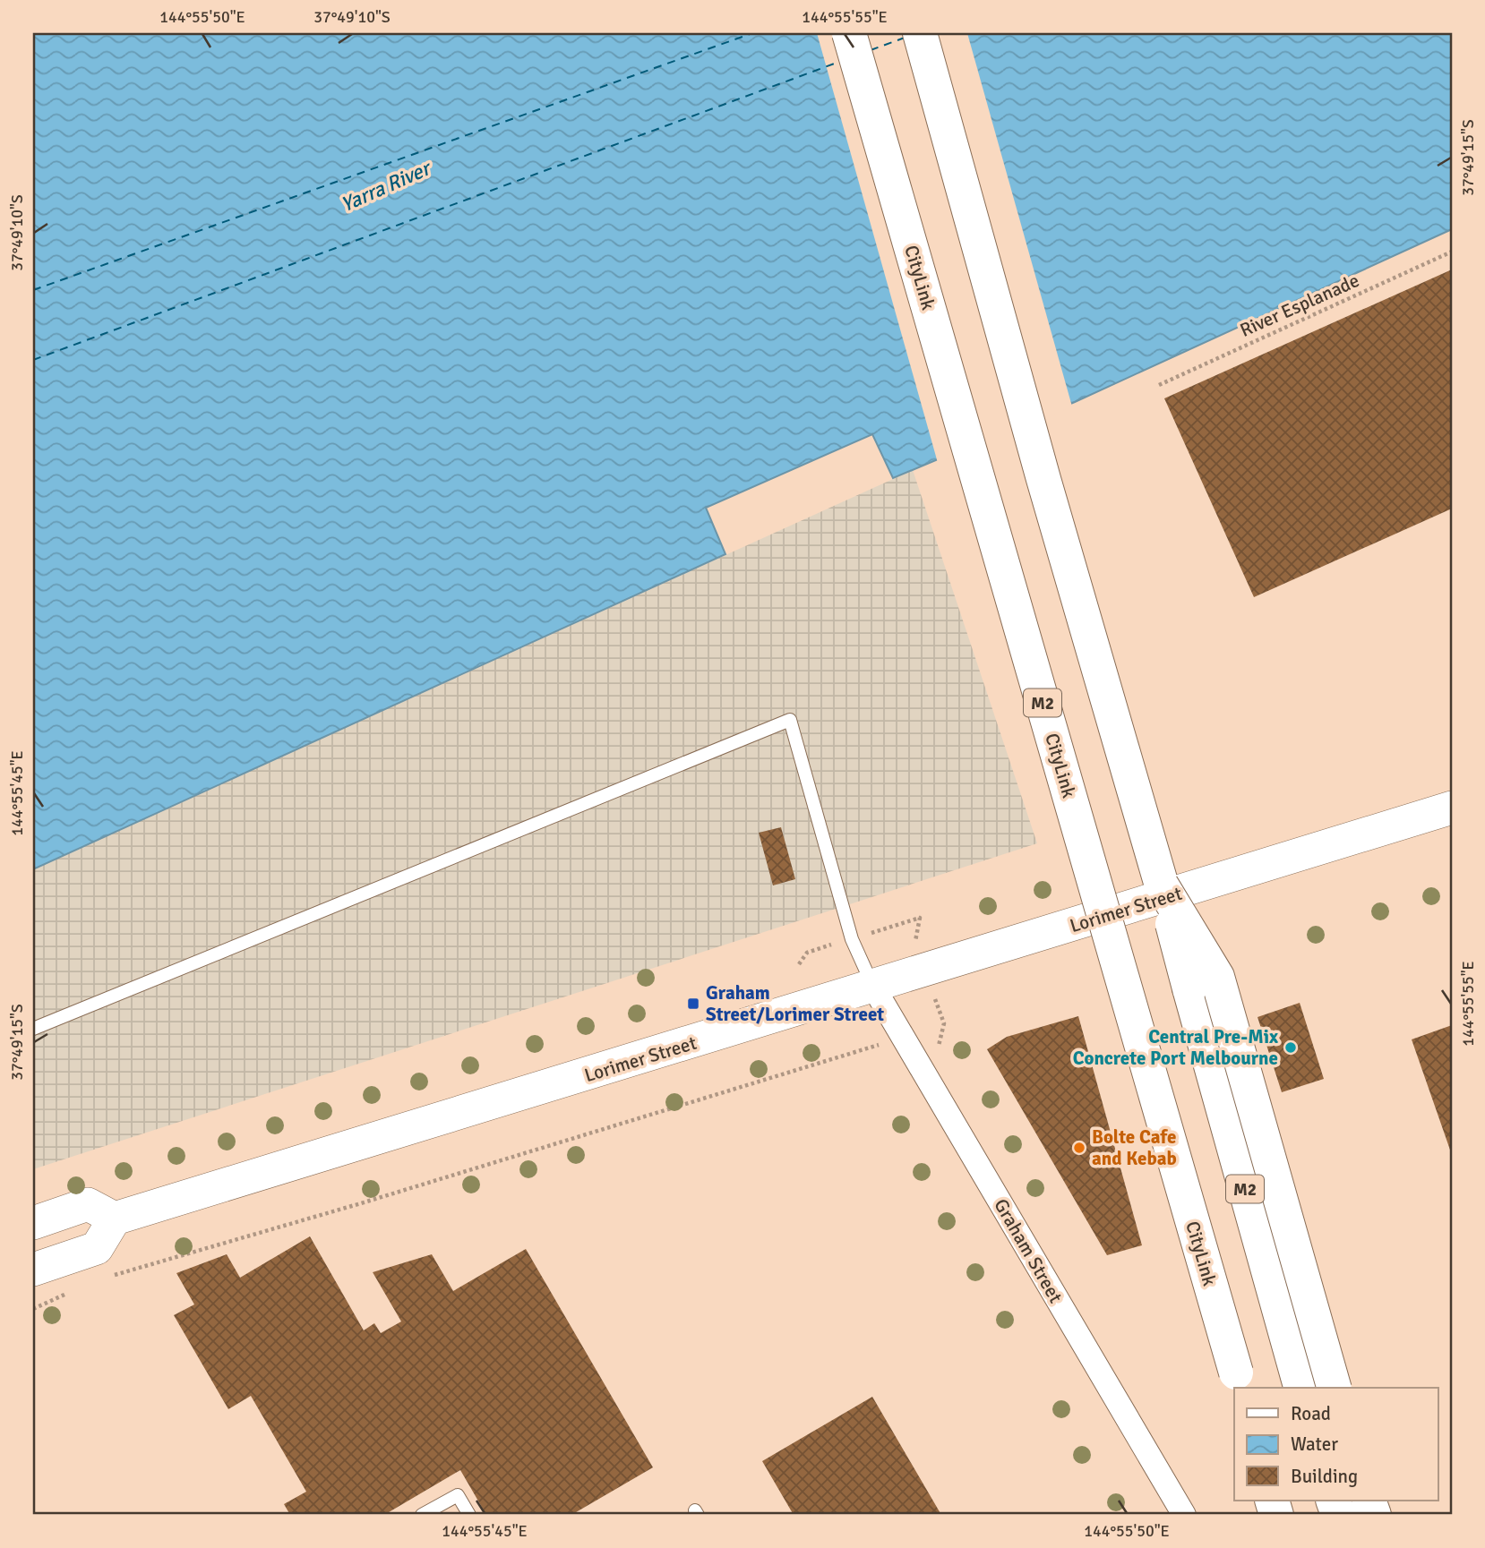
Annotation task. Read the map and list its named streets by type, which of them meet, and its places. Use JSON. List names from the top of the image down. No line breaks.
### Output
{"streets":{"highway":["CityLink","M2"],"main road":["Lorimer Street"],"street":["Graham Street"],"path":["River Esplanade"]},"crossings":[["Lorimer Street","Graham Street"]],"water":["Yarra River"],"places":{"transit":["Graham Street/Lorimer Street"],"other":["Central Pre-Mix Concrete Port Melbourne","Bolte Cafe and Kebab"]},"legend":["Road","Water","Building"],"coordinates":["144°55'50\"E","37°49'10\"S","144°55'55\"E","37°49'15\"S","144°55'45\"E"]}
